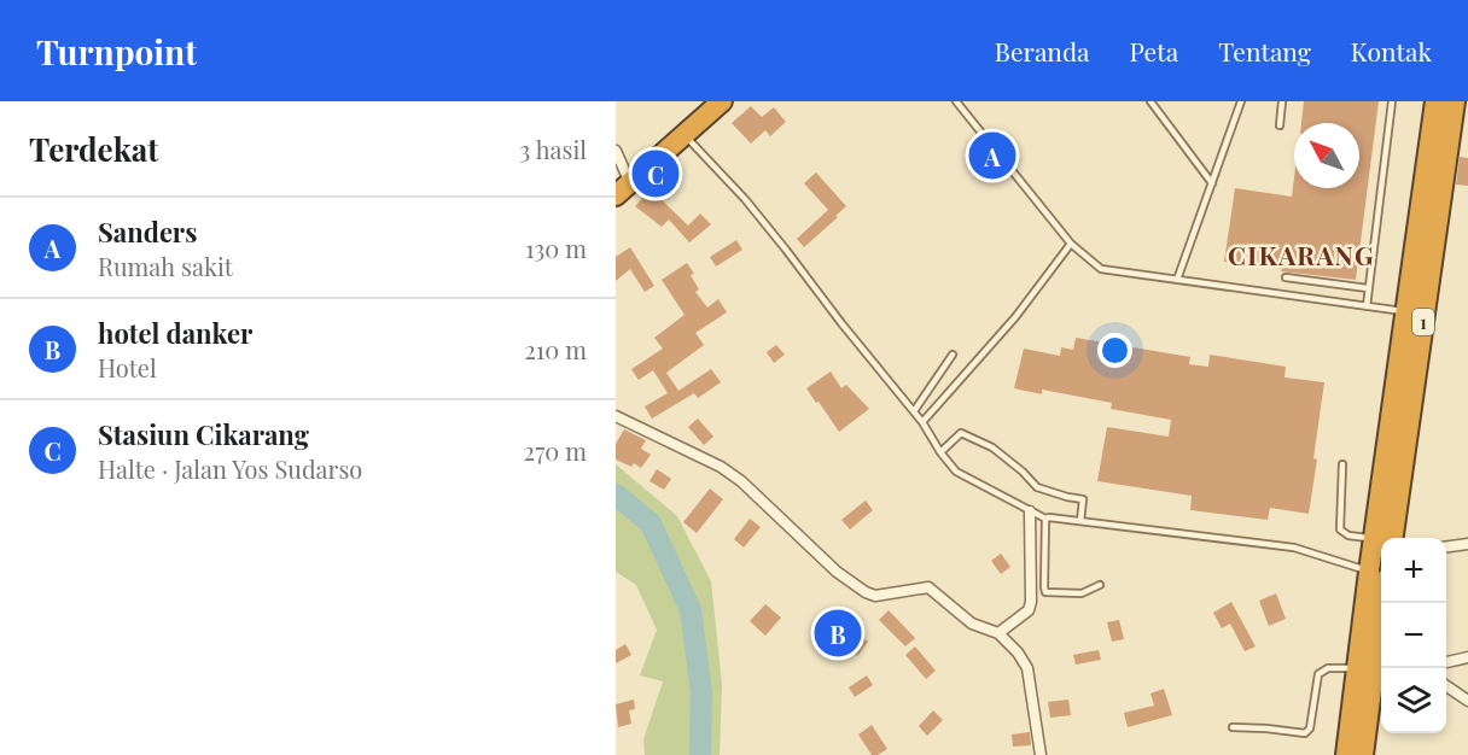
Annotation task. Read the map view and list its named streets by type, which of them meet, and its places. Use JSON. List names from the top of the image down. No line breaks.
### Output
{"streets":{"highway":["1"]},"districts":["CIKARANG"],"north":"top left","page":{"header":"Turnpoint","nav":["Beranda","Peta","Tentang","Kontak"],"heading":["Terdekat","3 hasil"],"pins":["A","C","B"],"list":[{"mark":"A","name":"Sanders","note":"Rumah sakit","value":"130 m"},{"mark":"B","name":"hotel danker","note":"Hotel","value":"210 m"},{"mark":"C","name":"Stasiun Cikarang","note":"Halte · Jalan Yos Sudarso","value":"270 m"}],"map_buttons":["+","−"]}}
